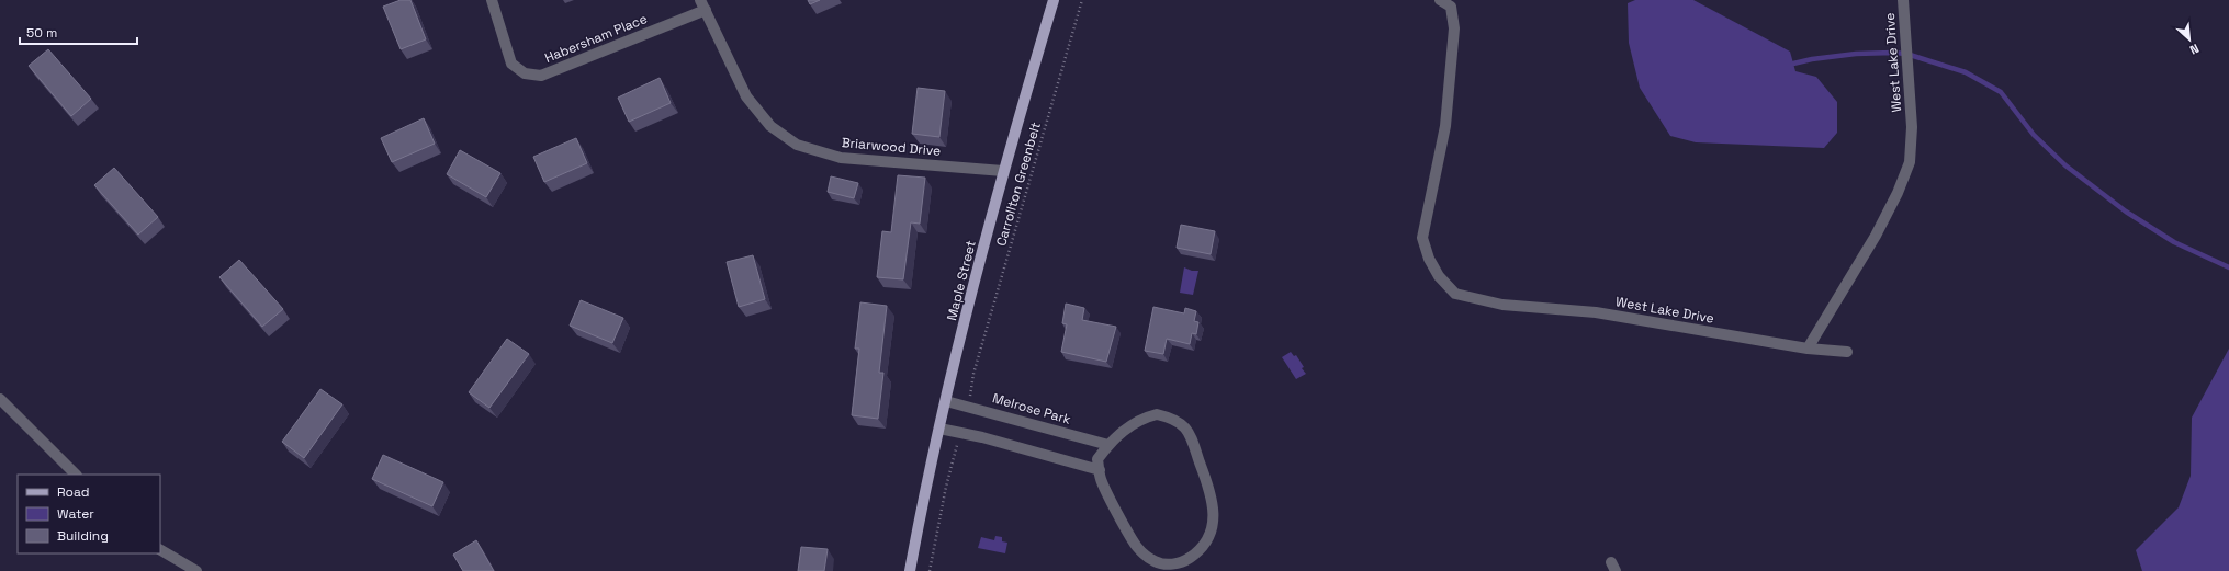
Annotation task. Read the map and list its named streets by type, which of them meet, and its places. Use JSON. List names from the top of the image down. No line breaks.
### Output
{"streets":{"main road":["Maple Street"],"street":["Habersham Place","West Lake Drive","Briarwood Drive","Melrose Park"],"path":["Carrollton Greenbelt"]},"crossings":[["Habersham Place","Briarwood Drive"],["Briarwood Drive","Maple Street"],["Maple Street","Melrose Park"]],"legend":["Road","Water","Building"],"scale_bar":"50 m","north":"bottom right"}
